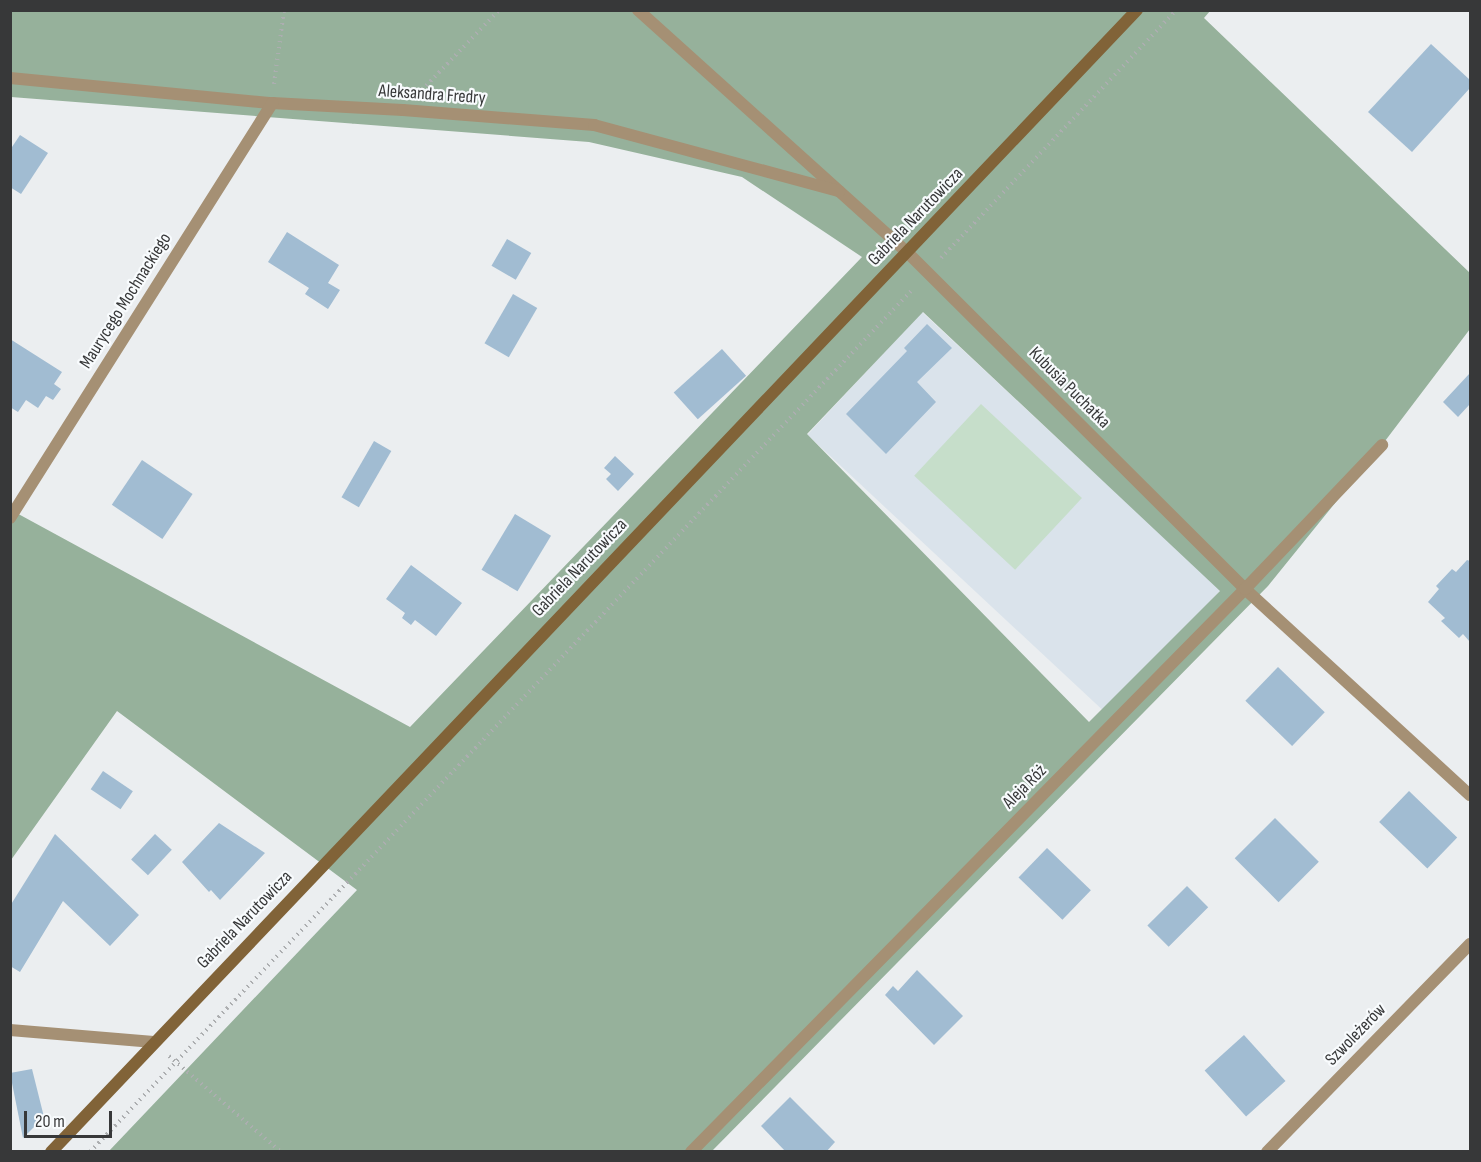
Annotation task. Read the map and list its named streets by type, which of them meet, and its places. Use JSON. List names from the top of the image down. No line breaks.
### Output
{"streets":{"street":["Aleksandra Fredry","Gabriela Narutowicza","Maurycego Mochnackiego","Kubusia Puchatka","Aleja Róż","Szwoleżerów"]},"crossings":[["Aleksandra Fredry","Maurycego Mochnackiego"],["Aleksandra Fredry","Kubusia Puchatka"],["Gabriela Narutowicza","Kubusia Puchatka"],["Kubusia Puchatka","Aleja Róż"]],"scale_bar":"20 m"}
